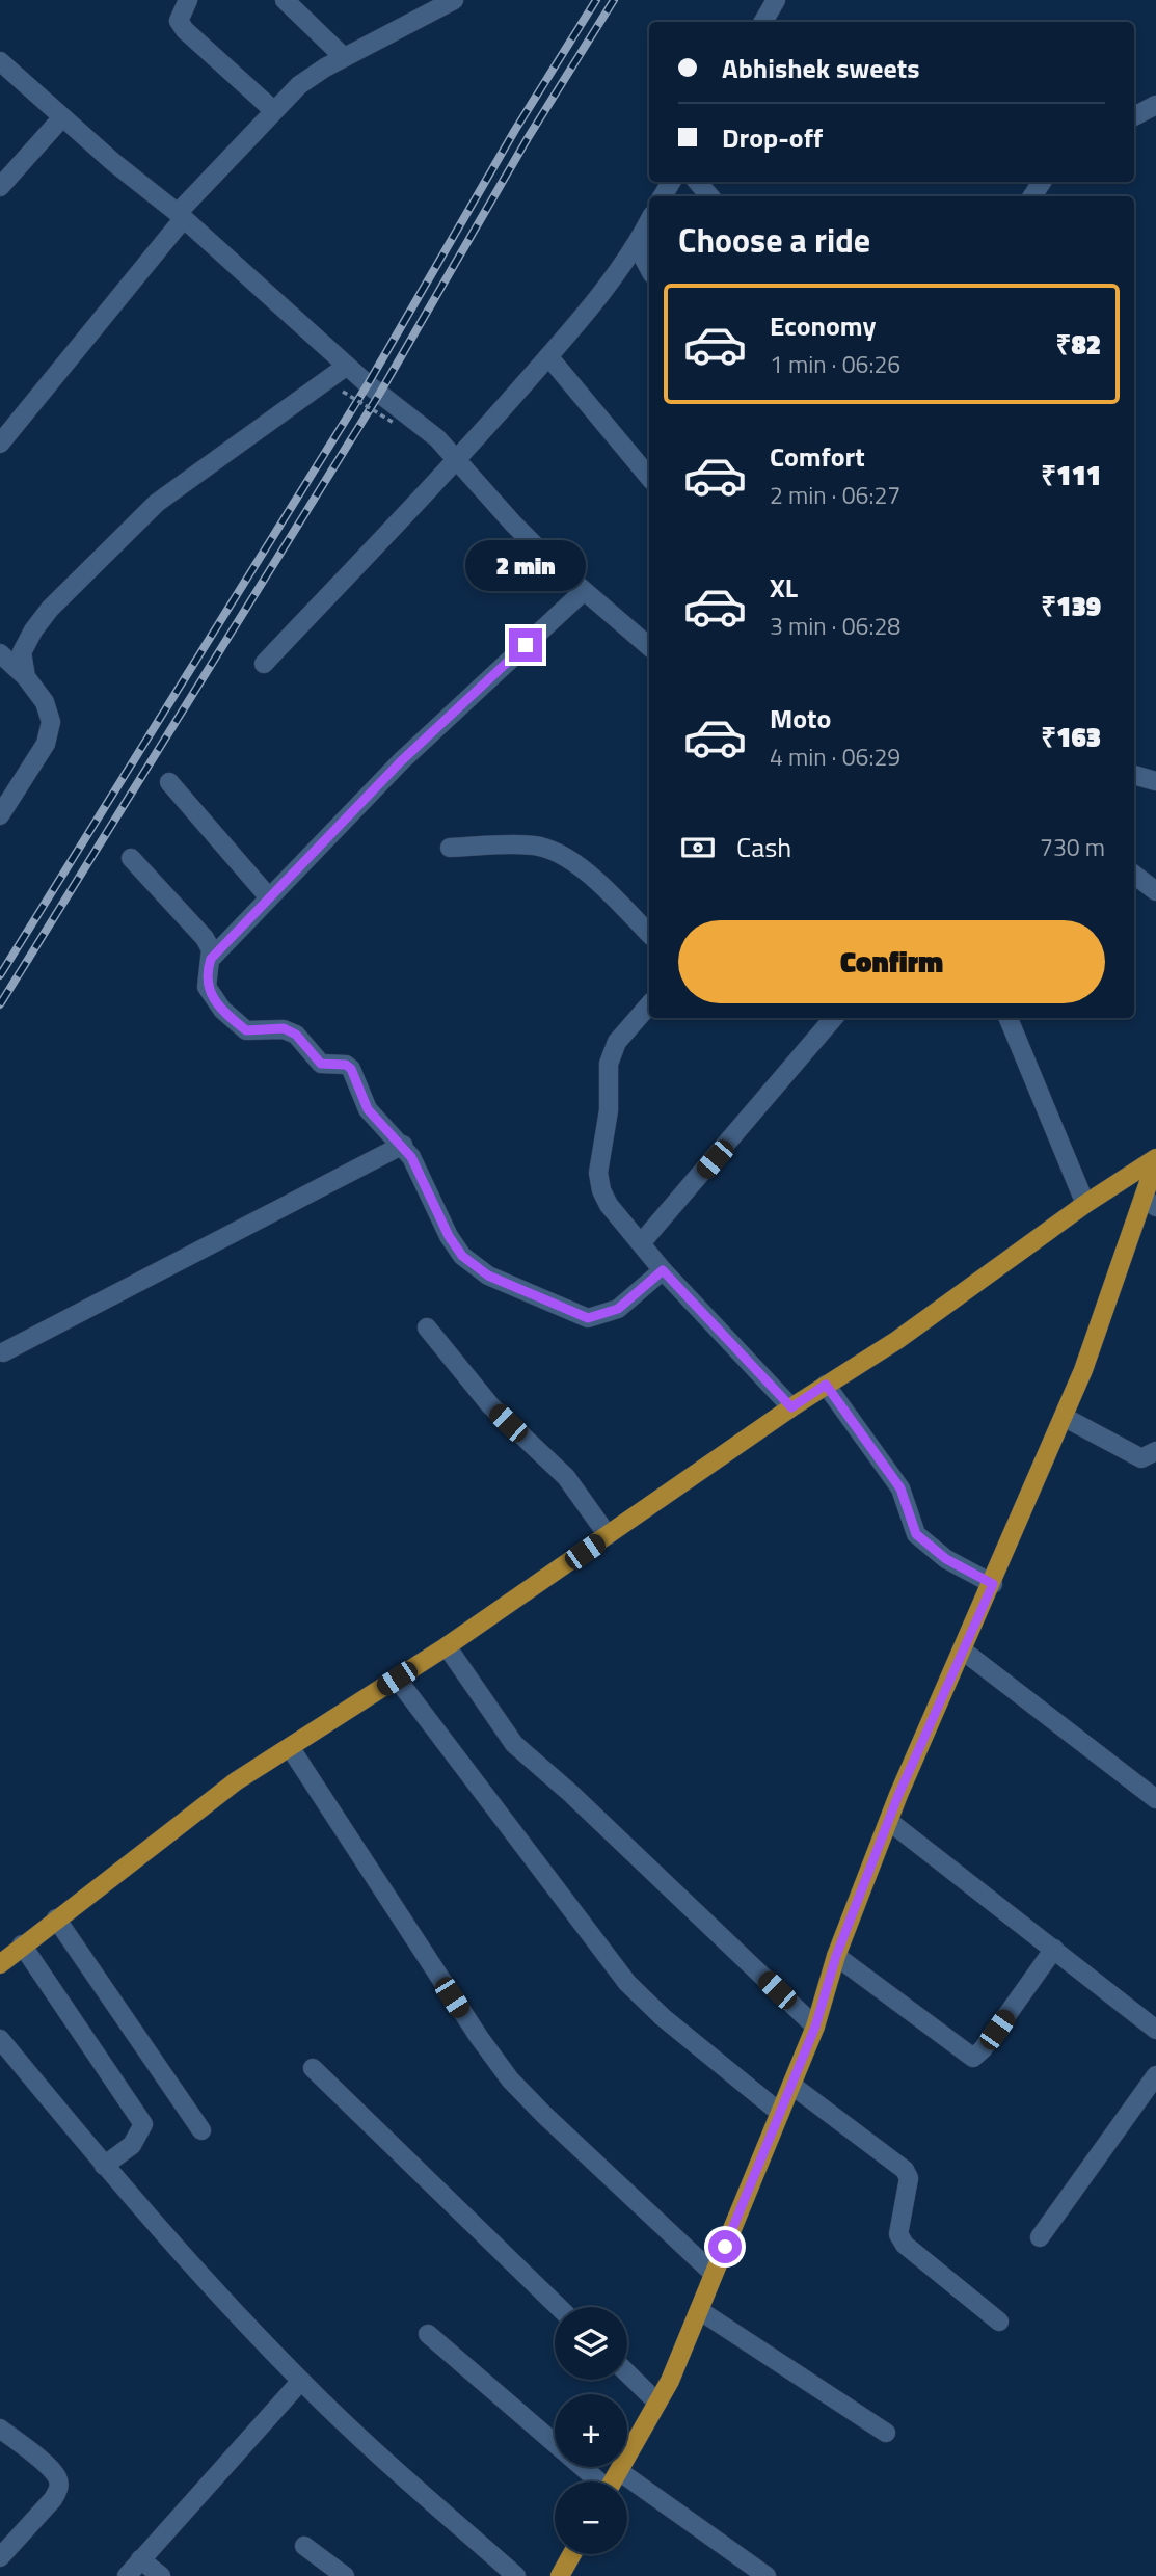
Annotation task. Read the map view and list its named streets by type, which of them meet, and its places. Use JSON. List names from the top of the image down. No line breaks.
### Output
{"page":{"banner":["Abhishek sweets","Drop-off"],"heading":"Choose a ride","list":[{"name":"Economy","note":"1 min · 06:26","value":"₹82"},{"name":"Comfort","note":"2 min · 06:27","value":"₹111"},{"name":"XL","note":"3 min · 06:28","value":"₹139"},{"name":"Moto","note":"4 min · 06:29","value":"₹163"}],"bubble":"2 min","pay":["Cash","730 m"],"buttons":"Confirm","map_buttons":["+","−"]}}
